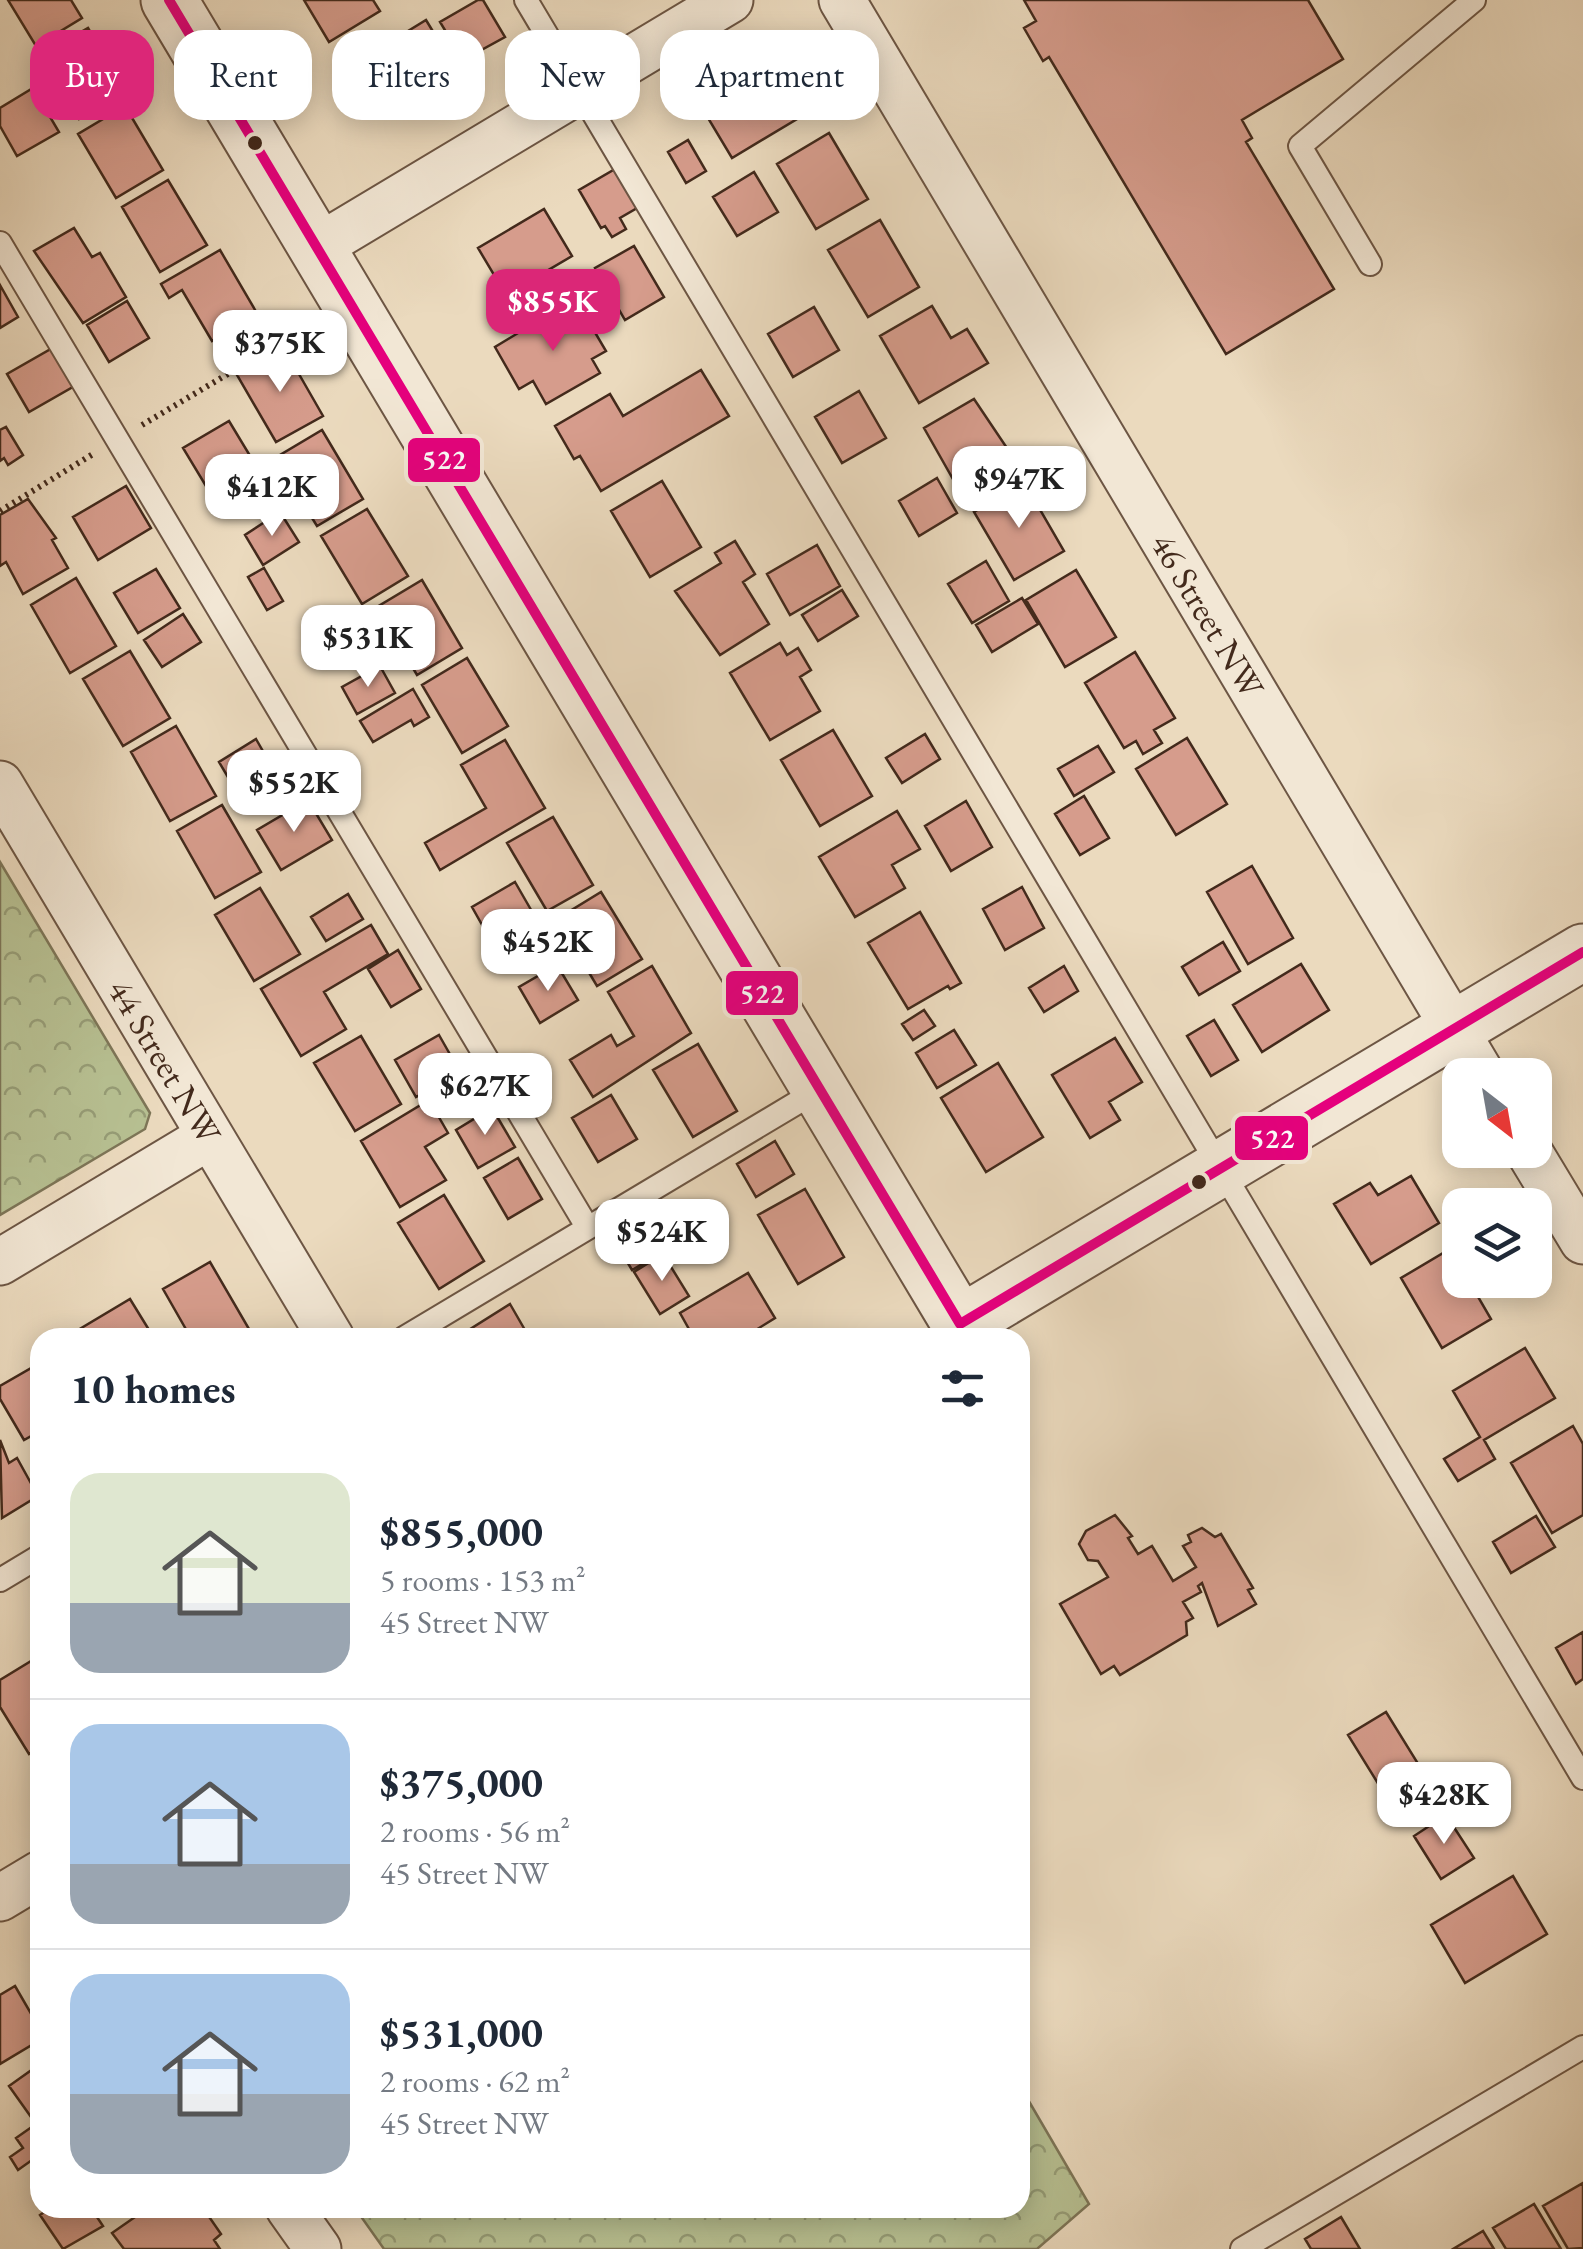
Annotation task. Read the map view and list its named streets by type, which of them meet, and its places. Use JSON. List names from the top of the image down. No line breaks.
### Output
{"streets":{"street":["46 Street NW","44 Street NW"]},"lines":["transit line 522"],"north":"bottom right","page":{"chip":["Buy","Rent","Filters","New","Apartment"],"price":["$855K","$375K","$947K","$412K","$531K","$552K","$452K","$627K","$524K","$428K"],"heading":"10 homes","list":[{"name":"$855,000","note":"5 rooms · 153 m² · 45 Street NW"},{"name":"$375,000","note":"2 rooms · 56 m² · 45 Street NW"},{"name":"$531,000","note":"2 rooms · 62 m² · 45 Street NW"}]}}
